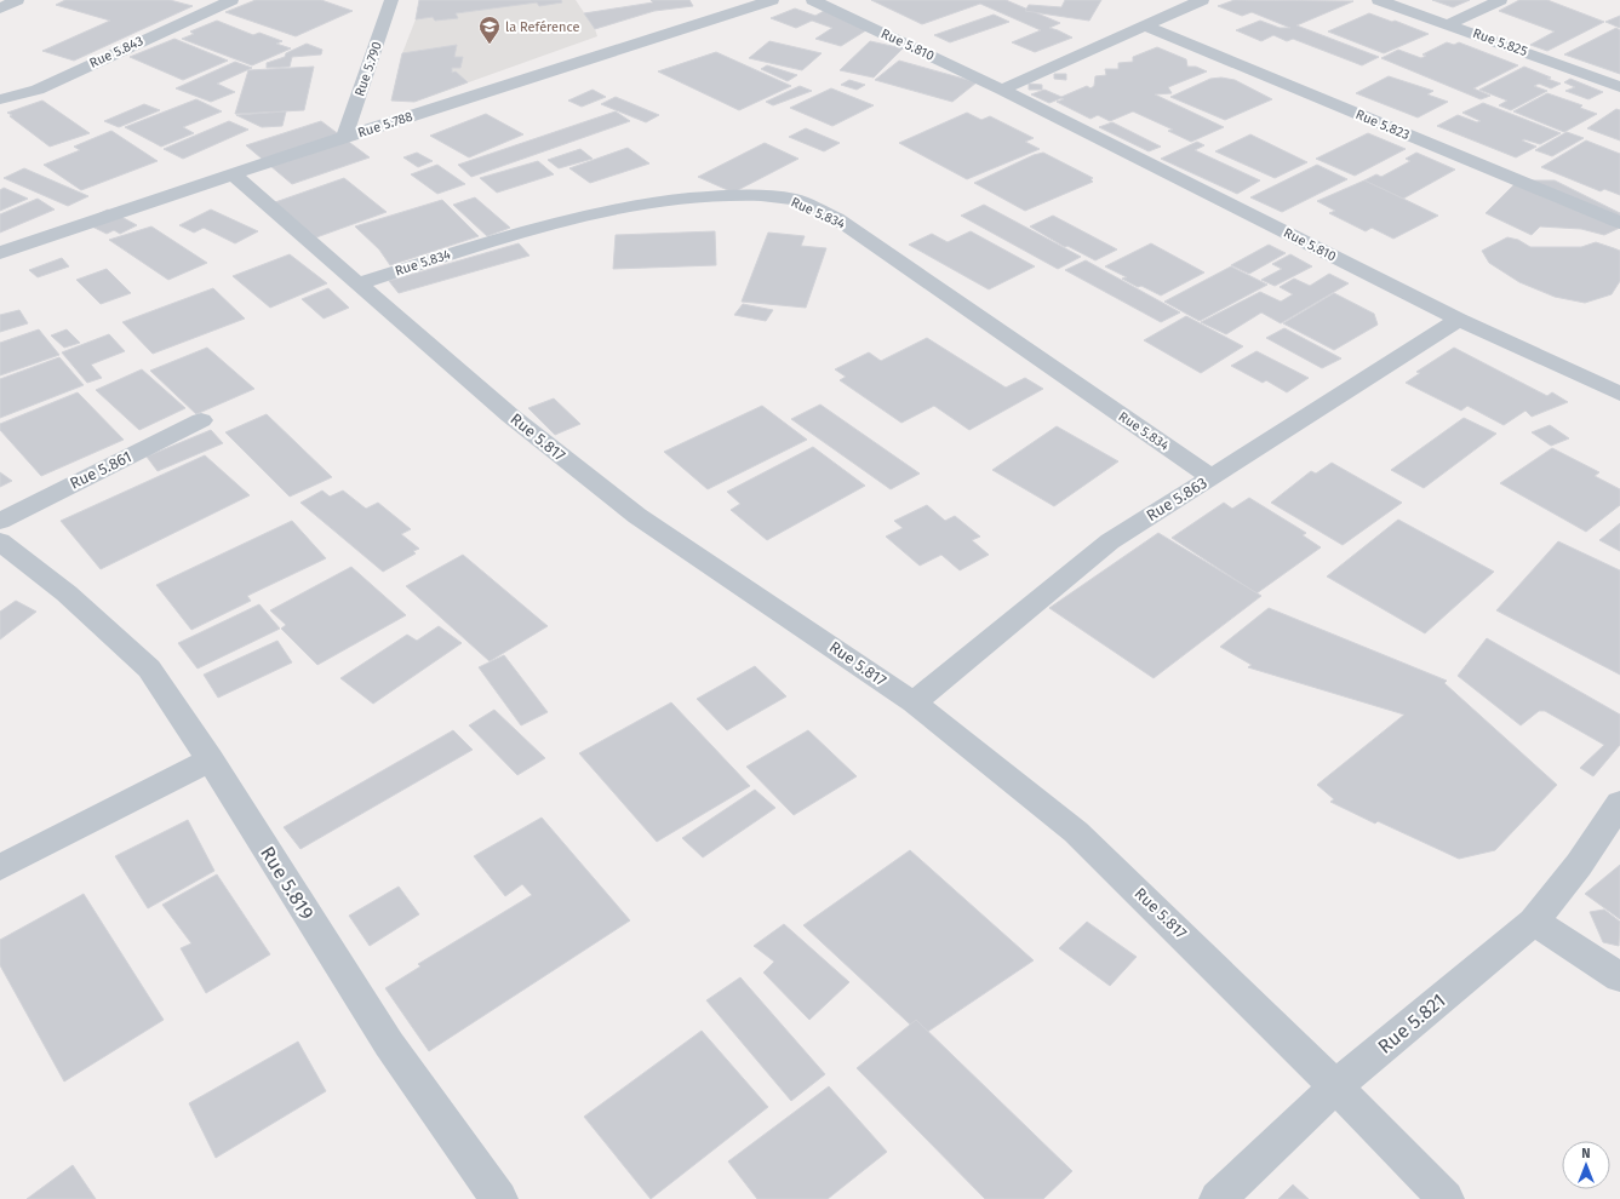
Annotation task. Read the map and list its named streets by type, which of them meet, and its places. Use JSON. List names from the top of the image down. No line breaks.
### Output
{"streets":{"street":["Rue 5.825","Rue 5.810","Rue 5.843","Rue 5.790","Rue 5.788","Rue 5.823","Rue 5.834","Rue 5.817","Rue 5.861","Rue 5.863","Rue 5.819","Rue 5.821"]},"crossings":[["Rue 5.810","Rue 5.863"],["Rue 5.790","Rue 5.788"],["Rue 5.788","Rue 5.817"],["Rue 5.834","Rue 5.817"],["Rue 5.834","Rue 5.863"],["Rue 5.817","Rue 5.863"],["Rue 5.817","Rue 5.821"]],"places":{"school or university":["la Reférence"]},"north":"top"}
